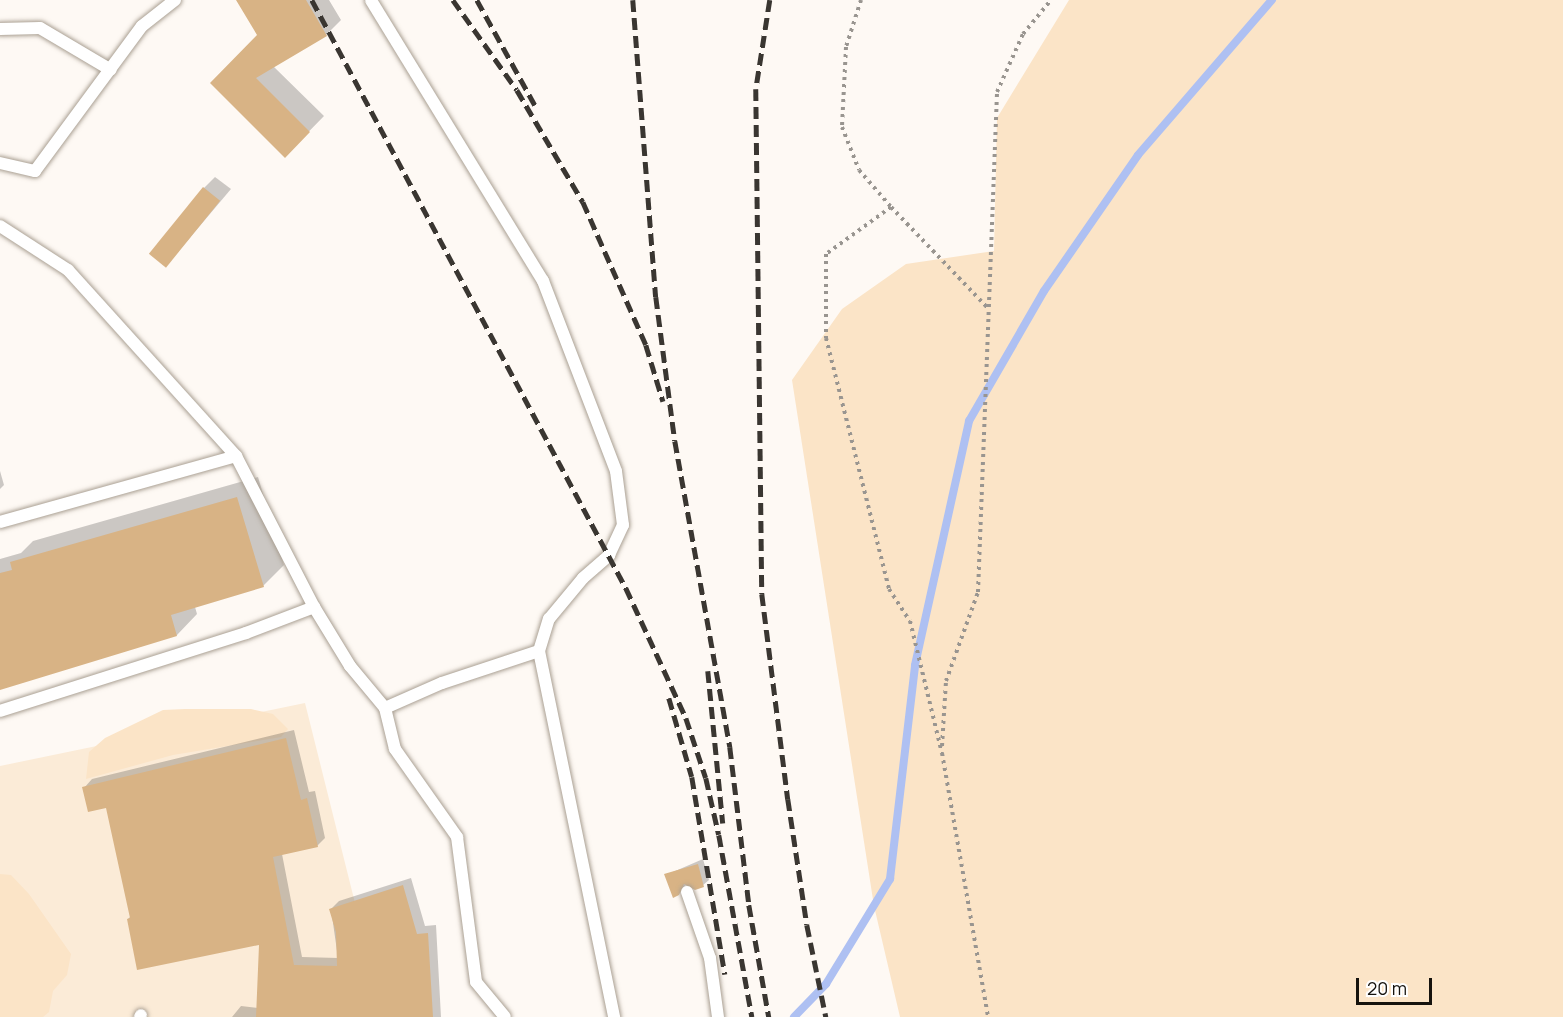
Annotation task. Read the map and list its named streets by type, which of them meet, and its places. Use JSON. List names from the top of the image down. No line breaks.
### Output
{"scale_bar":"20 m"}
